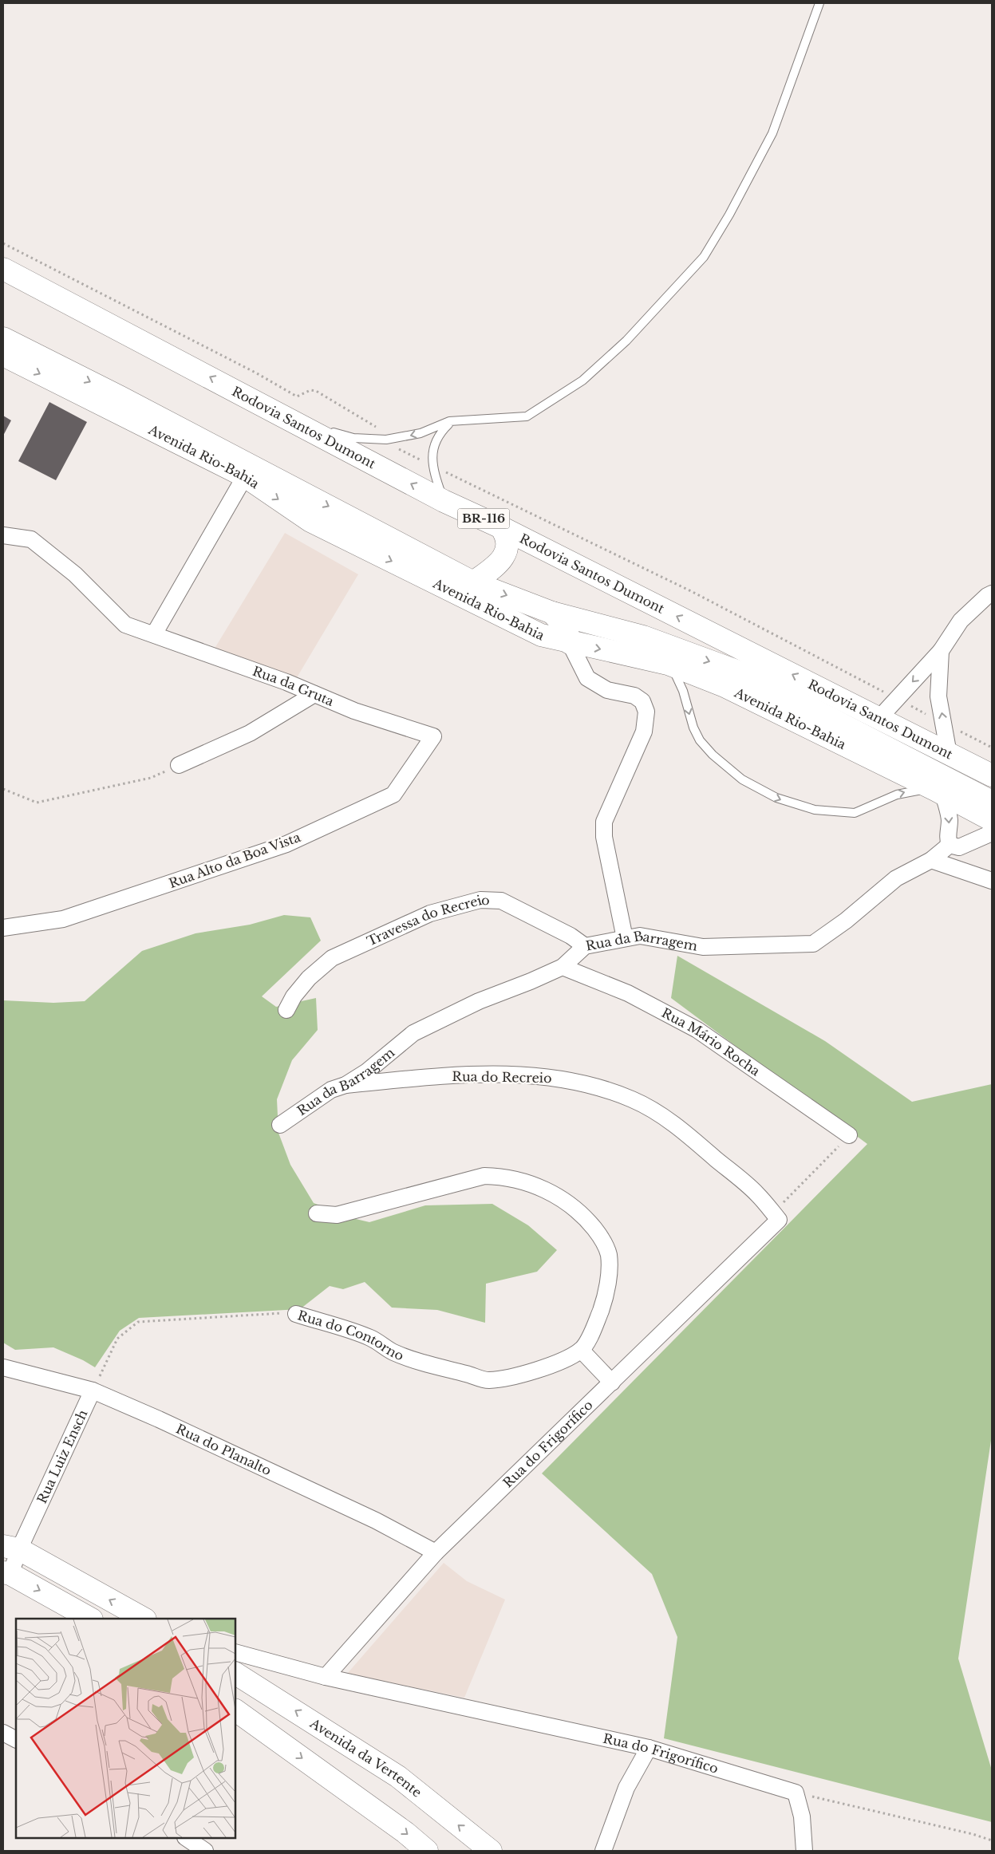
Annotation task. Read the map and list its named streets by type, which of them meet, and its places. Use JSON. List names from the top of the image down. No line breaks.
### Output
{"streets":{"main road":["Rodovia Santos Dumont","Avenida Rio-Bahia","BR-116","Avenida da Vertente"],"street":["Rua da Gruta","Rua Alto da Boa Vista","Travessa do Recreio","Rua da Barragem","Rua Mário Rocha","Rua do Recreio","Rua do Contorno","Rua do Frigorífico","Rua do Planalto","Rua Luiz Ensch"]},"crossings":[["Rodovia Santos Dumont","Avenida Rio-Bahia"],["Rua da Gruta","Rua Alto da Boa Vista"],["Travessa do Recreio","Rua da Barragem"],["Rua da Barragem","Rua Mário Rocha"],["Rua da Barragem","Rua do Recreio"],["Rua do Recreio","Rua do Frigorífico"],["Rua do Contorno","Rua do Planalto"],["Rua do Contorno","Rua Luiz Ensch"],["Rua do Frigorífico","Rua do Planalto"],["Rua do Planalto","Rua Luiz Ensch"]],"one_way":["Avenida Rio-Bahia"]}
